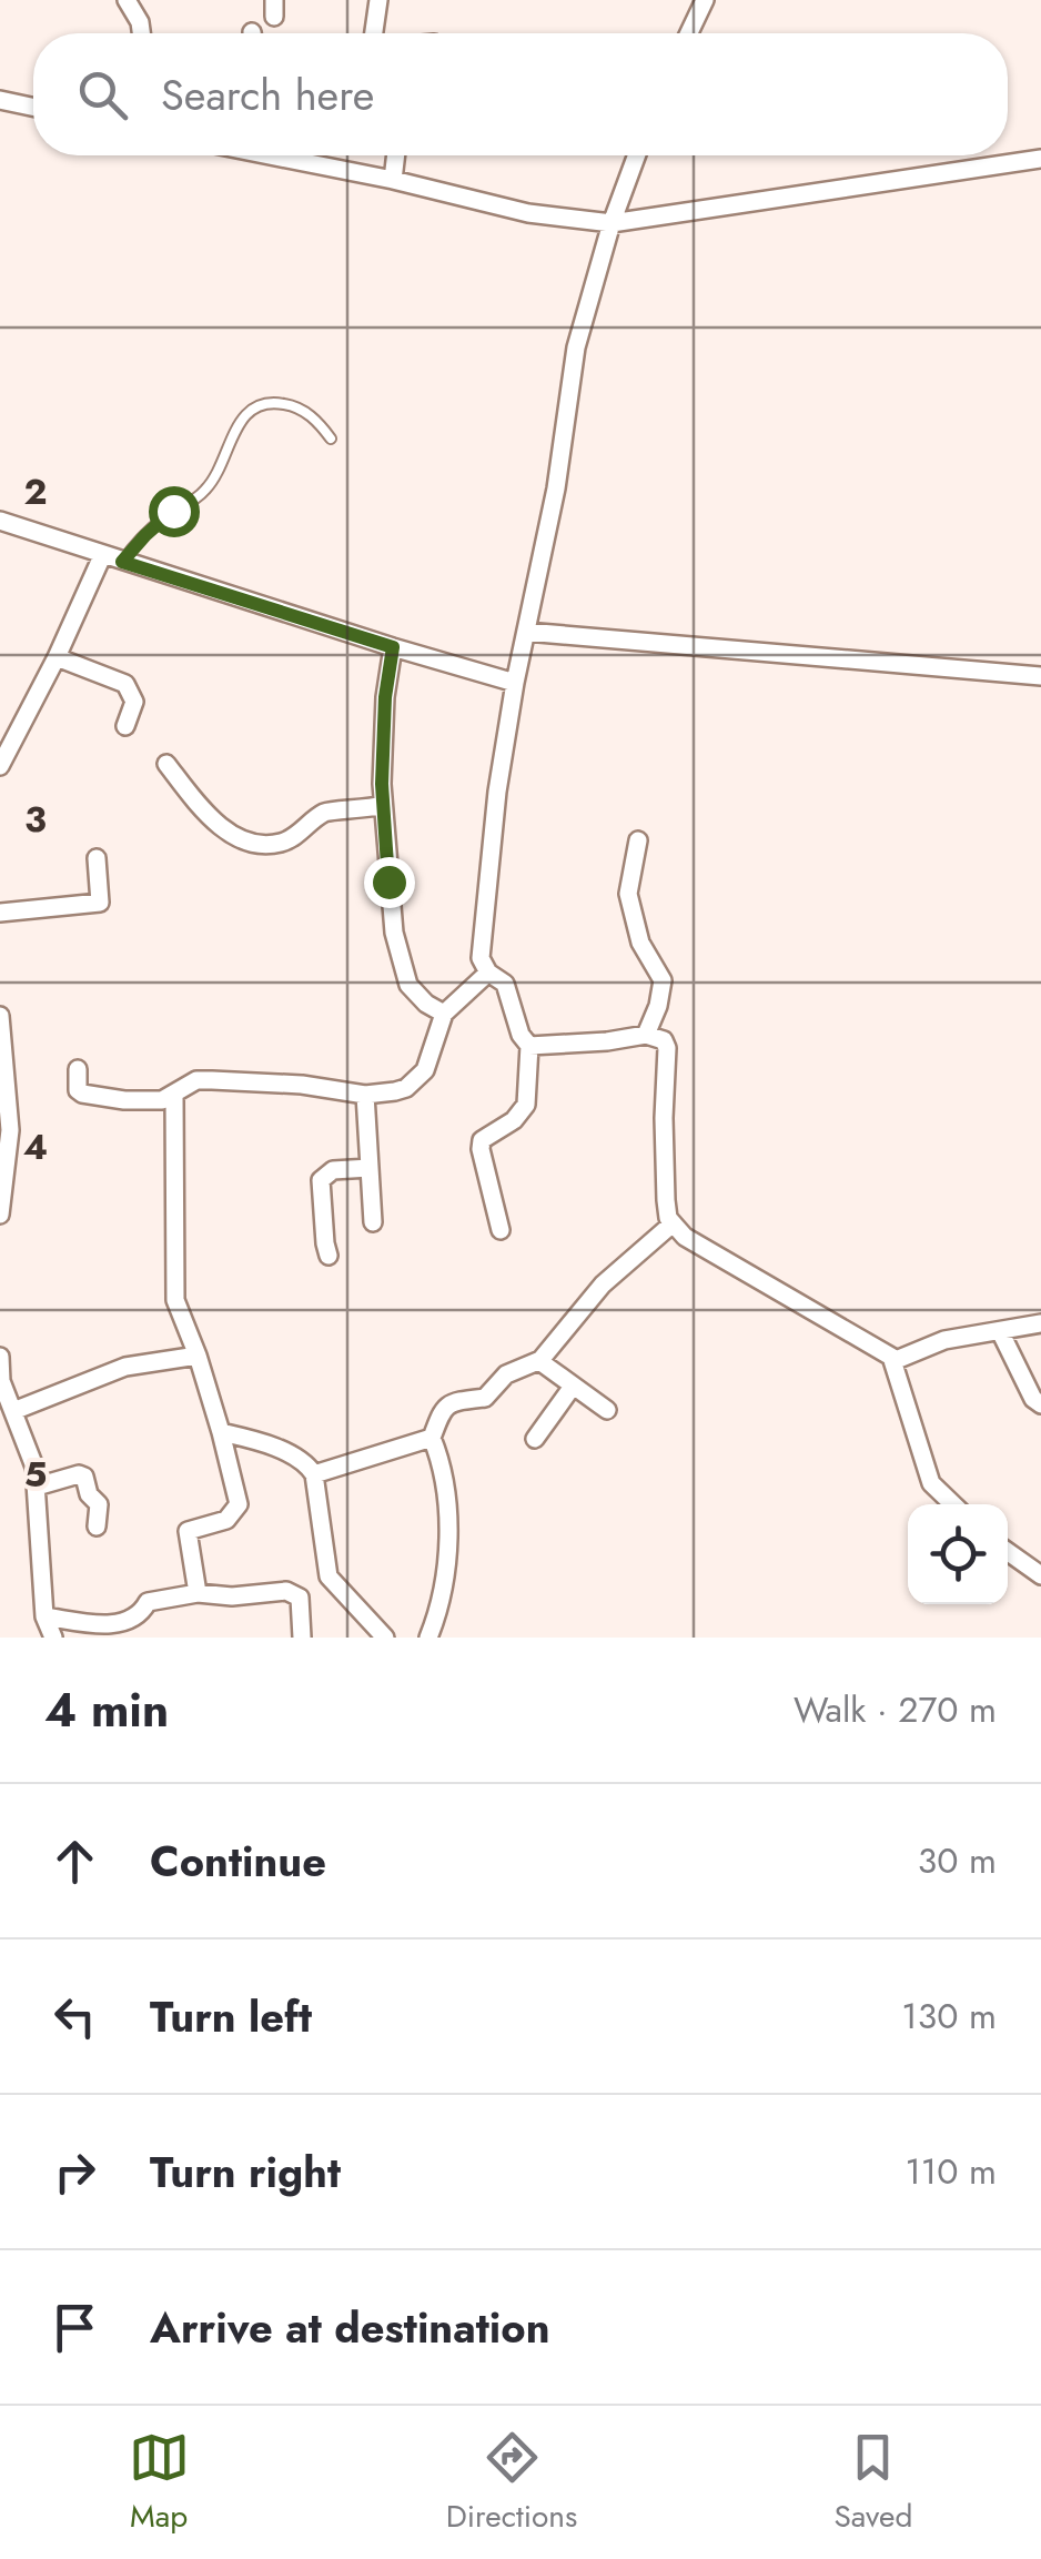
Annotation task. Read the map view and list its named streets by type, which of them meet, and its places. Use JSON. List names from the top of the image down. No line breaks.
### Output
{"page":{"search":"Search here","heading":["4 min","Walk · 270 m"],"list":[["Continue","30 m"],["Turn left","130 m"],["Turn right","110 m"],"Arrive at destination"],"nav":["Map","Directions","Saved"]},"grid":{"rows":["2","3","4","5"]}}
